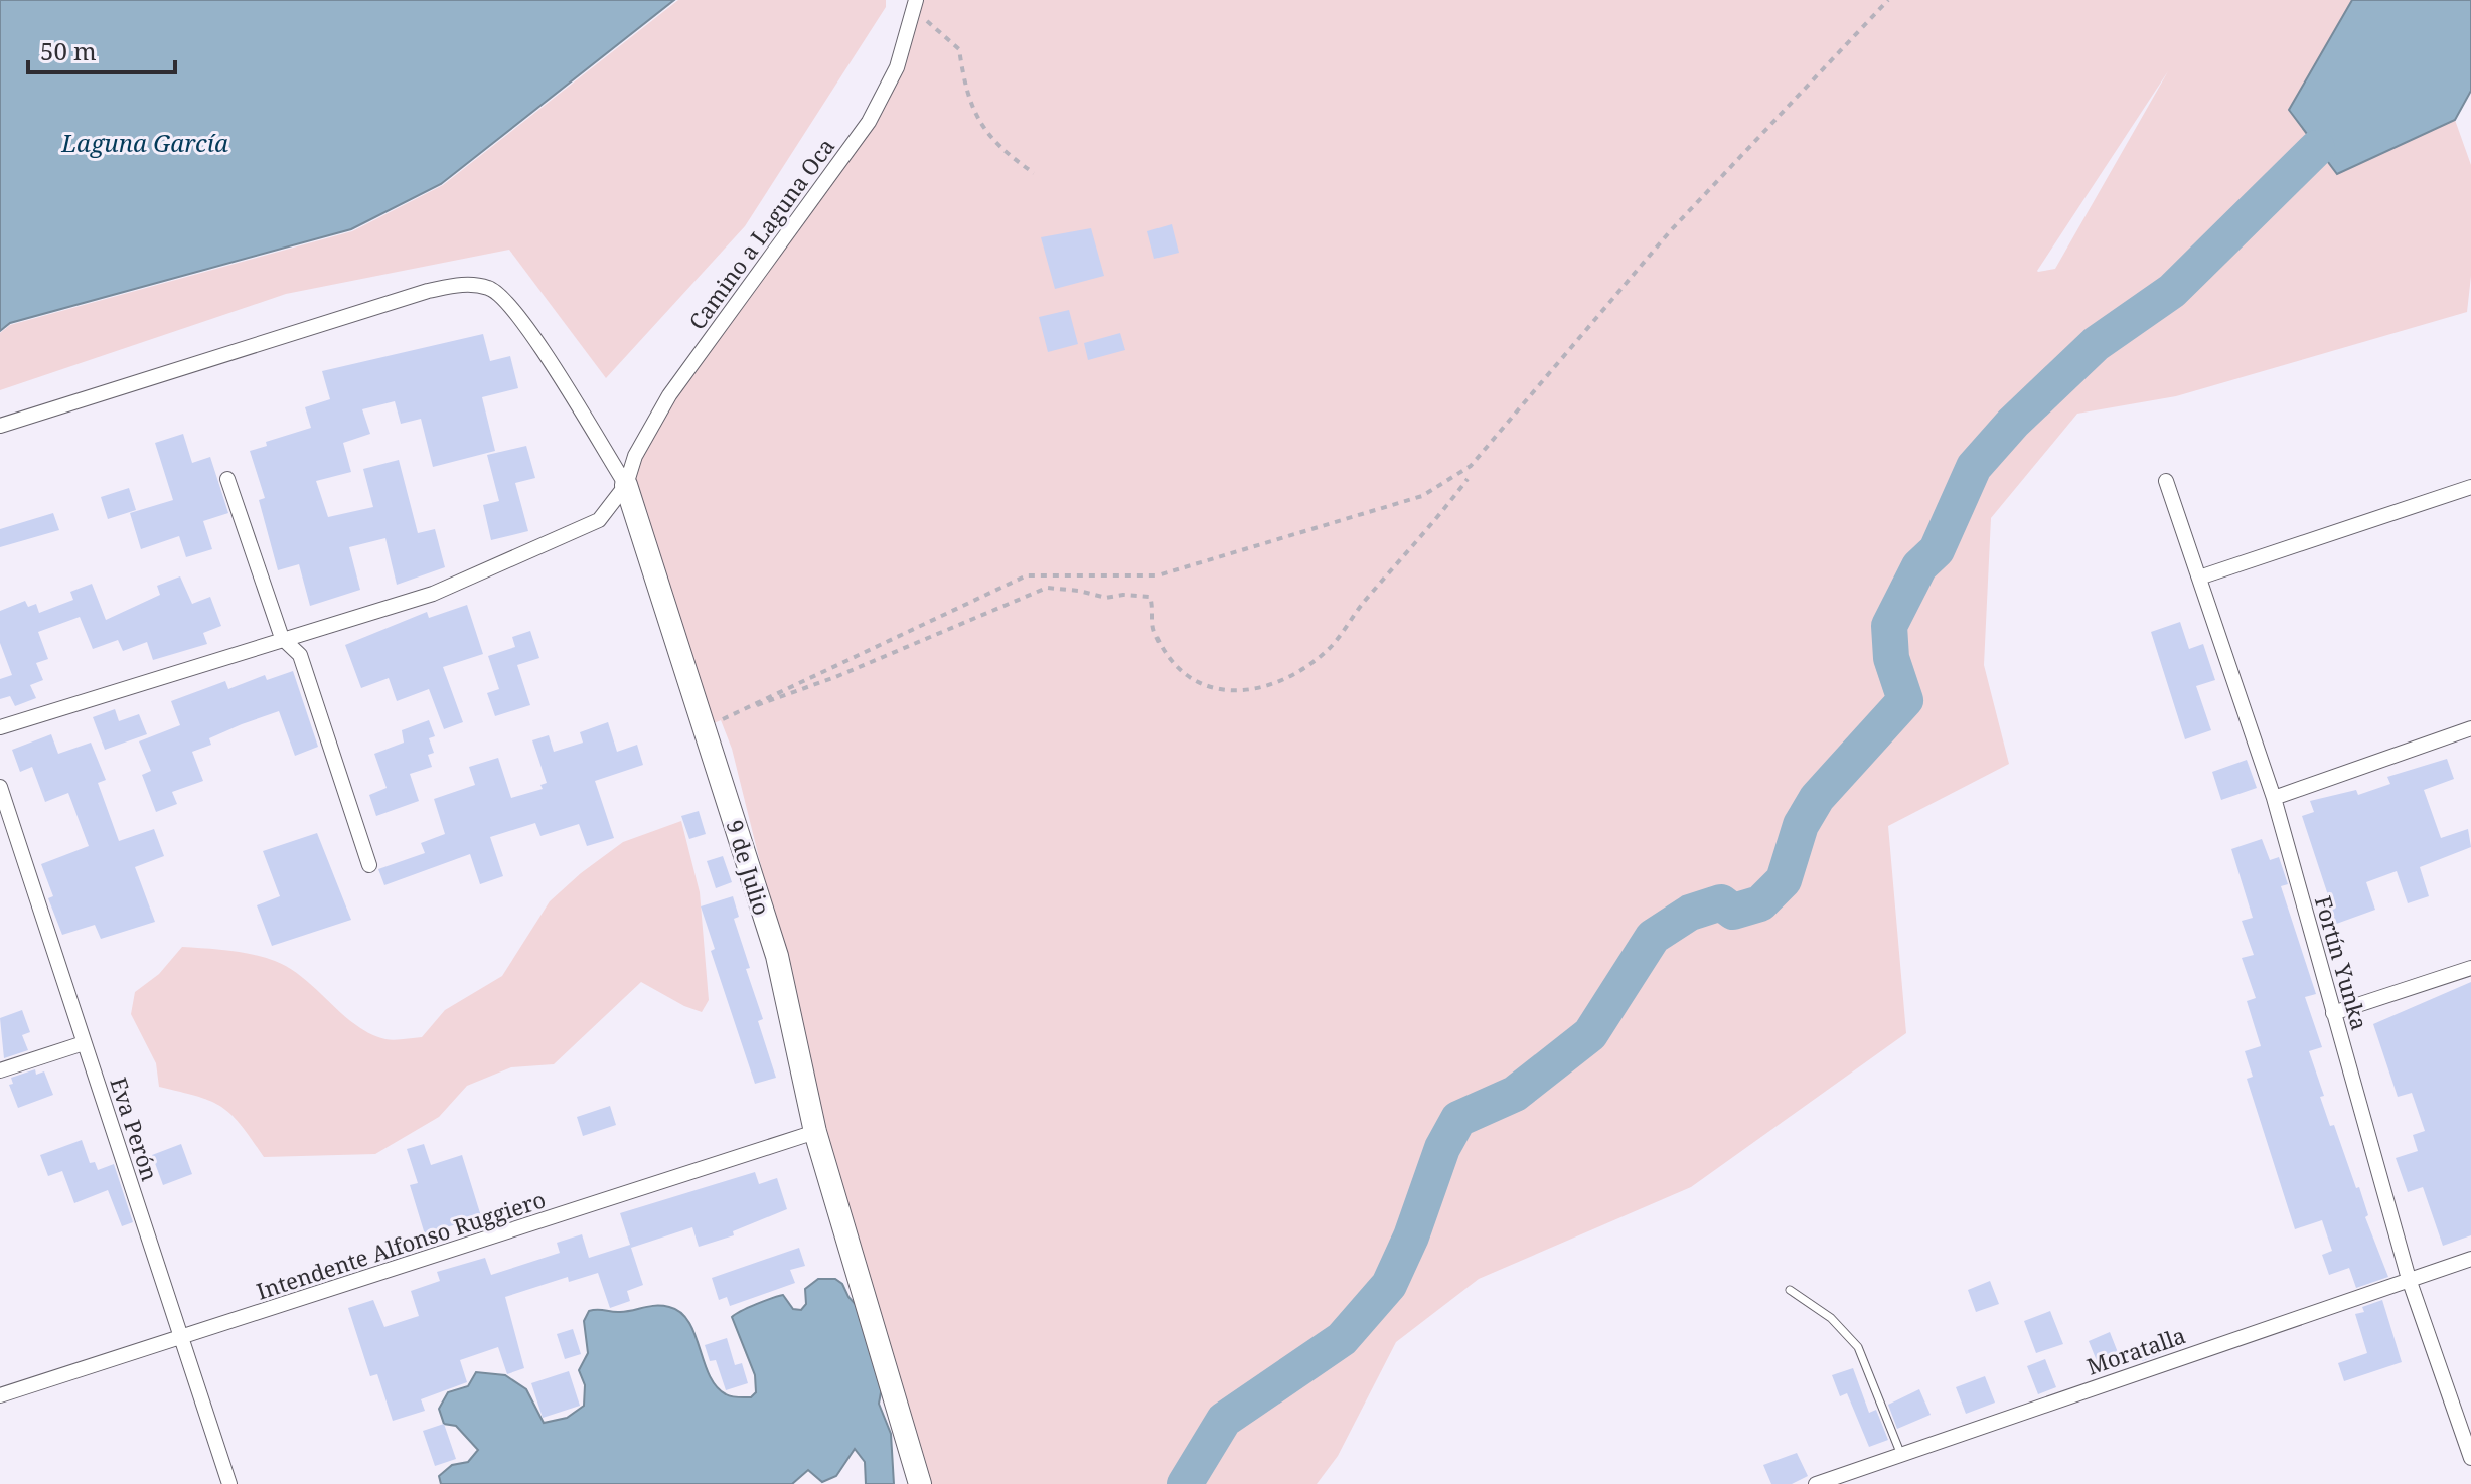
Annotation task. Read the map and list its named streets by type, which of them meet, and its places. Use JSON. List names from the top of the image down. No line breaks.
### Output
{"streets":{"main road":["9 de Julio"],"street":["Camino a Laguna Oca","Fortín Yunka","Eva Perón","Intendente Alfonso Ruggiero","Moratalla"]},"crossings":[["Camino a Laguna Oca","9 de Julio"],["9 de Julio","Intendente Alfonso Ruggiero"],["Fortín Yunka","Moratalla"],["Eva Perón","Intendente Alfonso Ruggiero"]],"water":["Laguna García"],"scale_bar":"50 m"}
